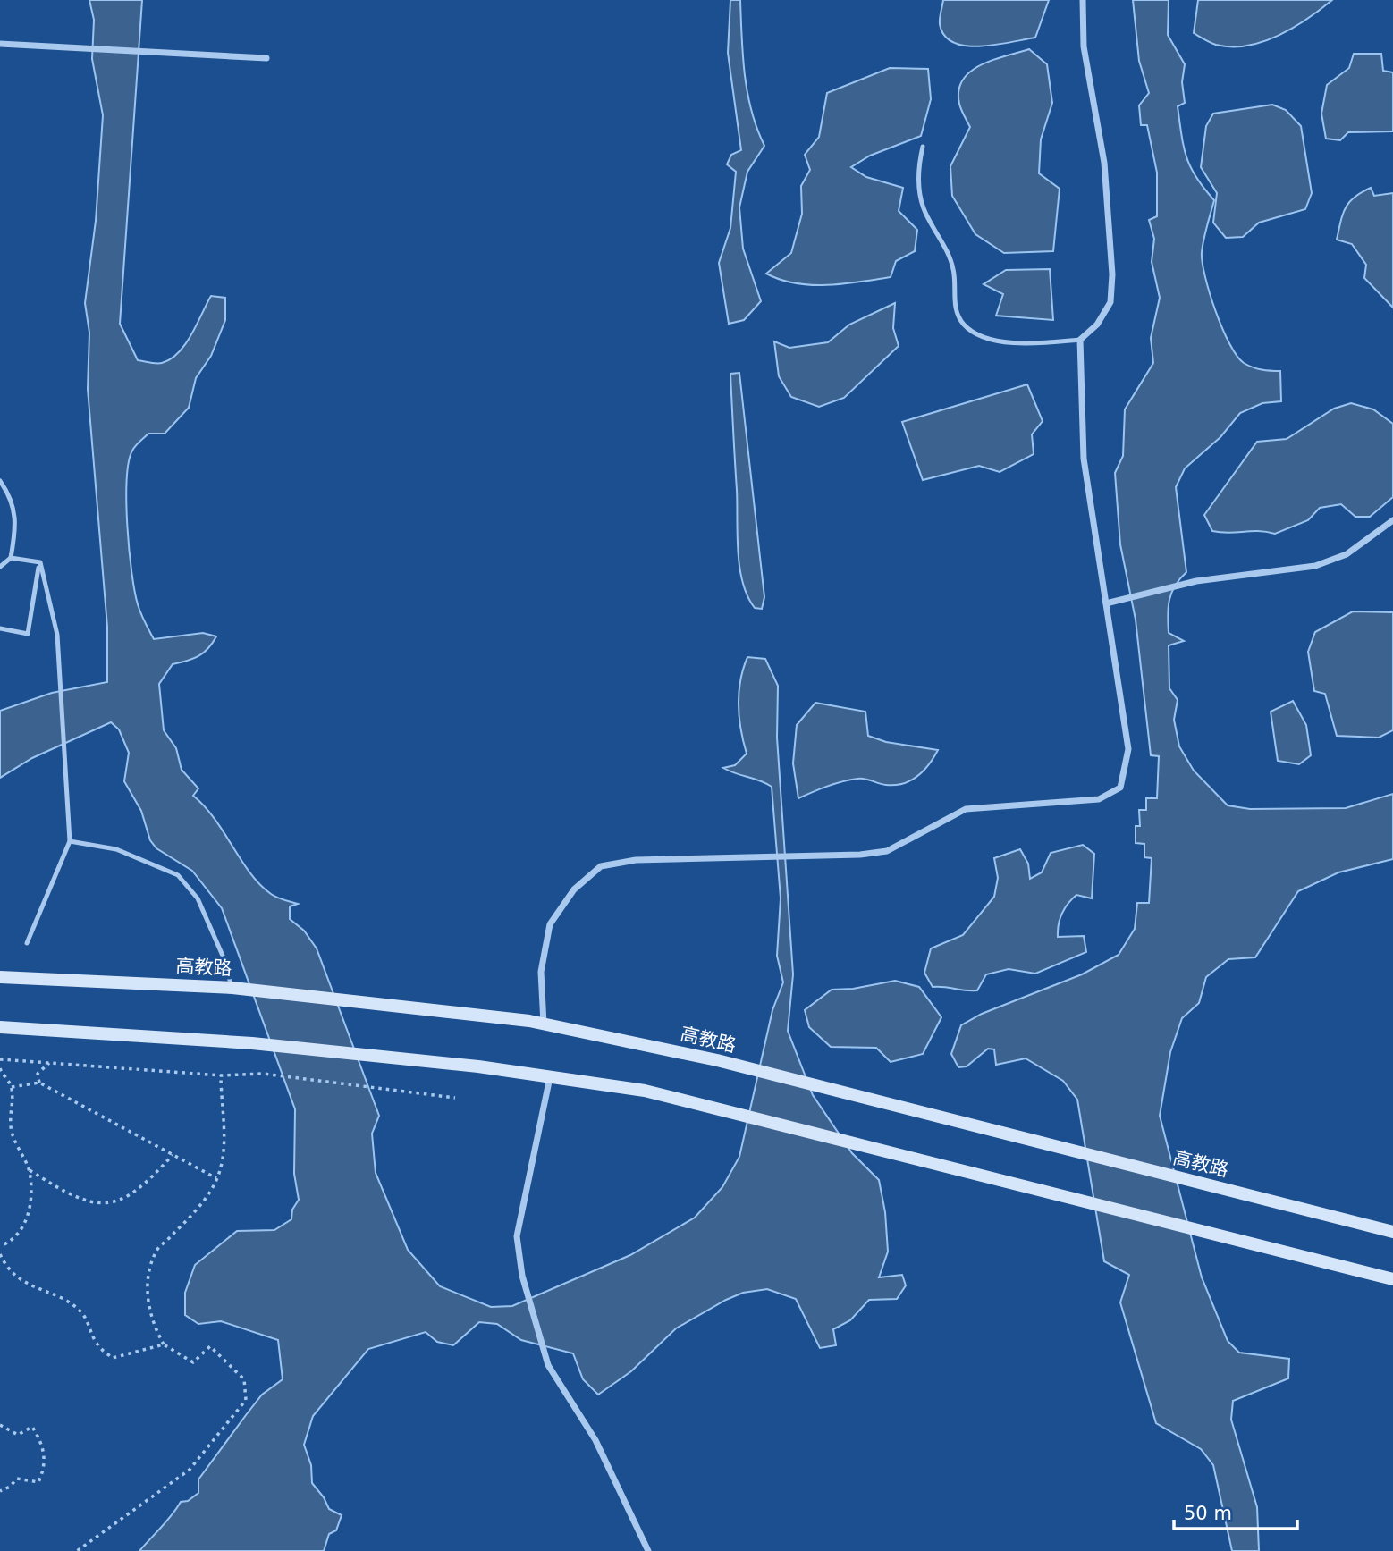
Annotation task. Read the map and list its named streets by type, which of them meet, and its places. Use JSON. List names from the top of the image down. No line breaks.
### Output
{"streets":{"main road":["高教路"]},"scale_bar":"50 m"}
